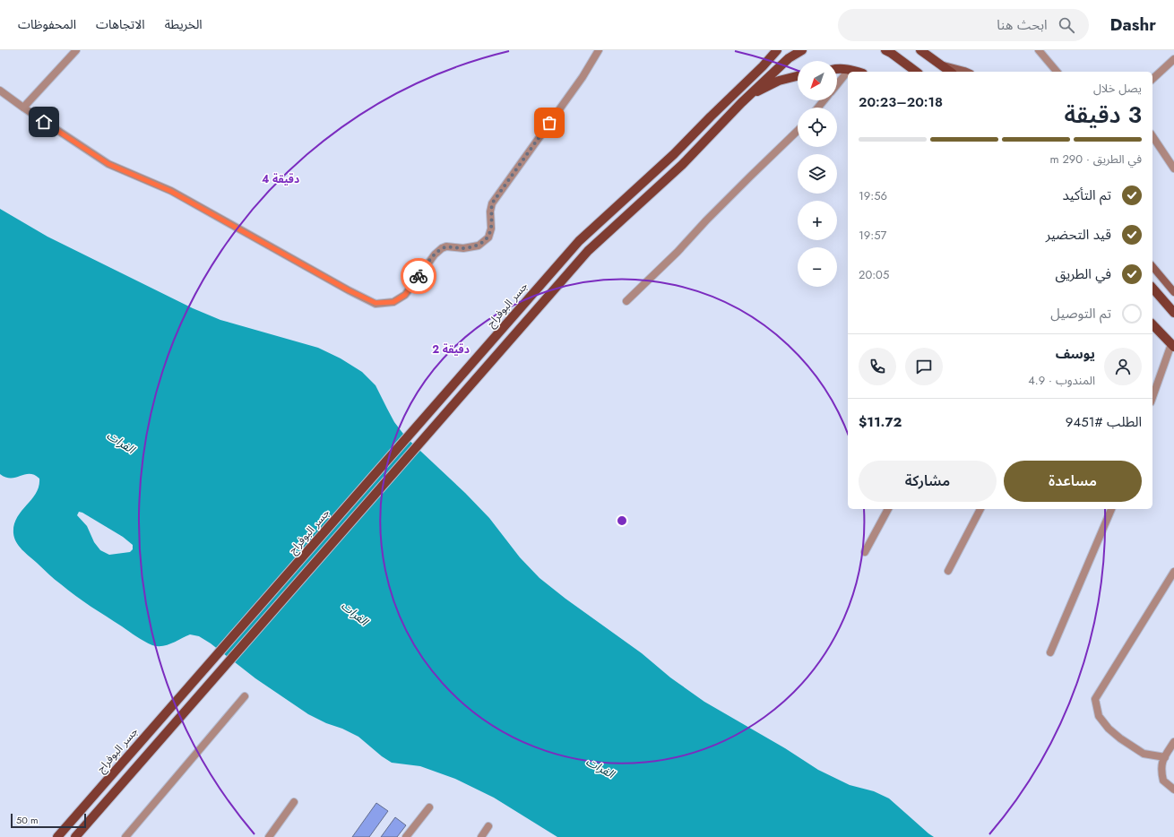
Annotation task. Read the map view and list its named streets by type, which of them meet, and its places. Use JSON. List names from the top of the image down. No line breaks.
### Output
{"streets":{"main road":["جسر البوفراج"]},"water":["الفرات"],"scale_bar":"50 m","north":"bottom left","page":{"header":"Dashr","search":"ابحث هنا","nav":["الخريطة","الاتجاهات","المحفوظات"],"map_buttons":["+","−"],"heading":["3 دقيقة","يصل خلال","20:18–20:23"],"panel":["يوسف","المندوب · 4.9","الطلب #9451","$11.72"],"bar":"في الطريق · 290 m","list":[["تم التأكيد","19:56"],["قيد التحضير","19:57"],["في الطريق","20:05"],"تم التوصيل"],"buttons":["مساعدة","مشاركة"],"scale":"50 m"},"rings":["4 دقيقة","2 دقيقة"]}
